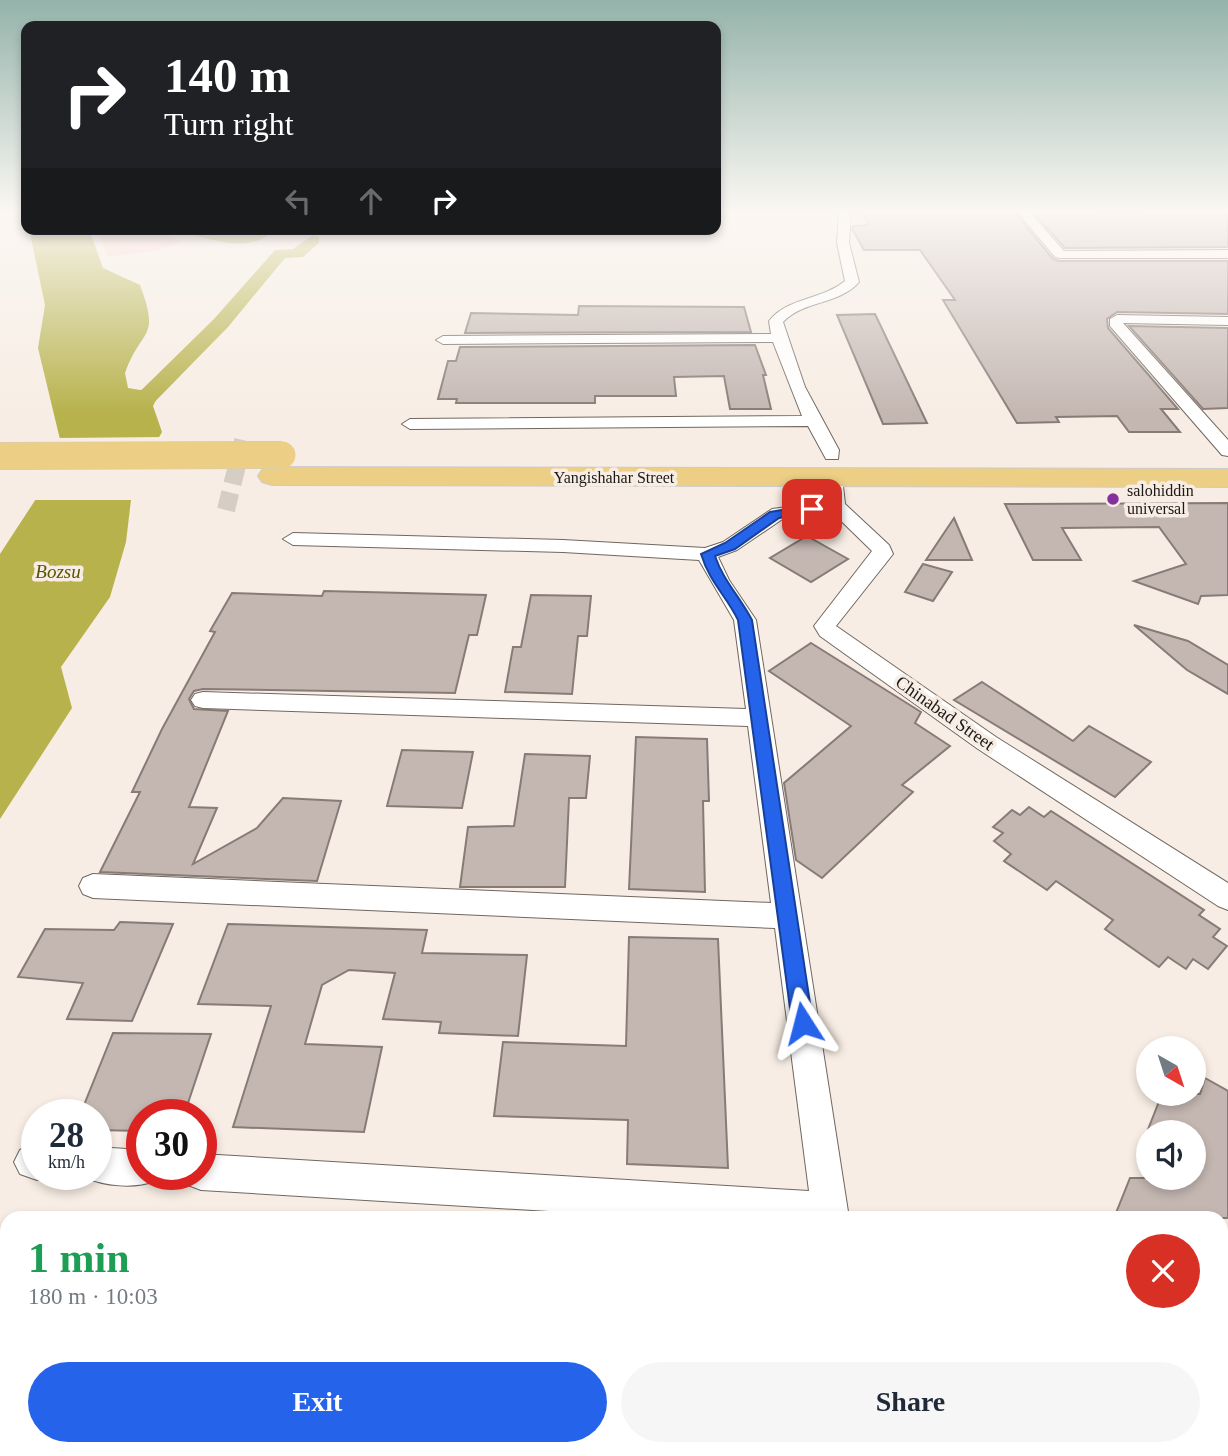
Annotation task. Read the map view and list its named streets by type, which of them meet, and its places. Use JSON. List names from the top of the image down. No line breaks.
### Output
{"streets":{"main road":["Yangishahar Street"],"street":["Chinabad Street"]},"water":["Bozsu"],"places":["salohiddin universal"],"north":"bottom right","page":{"turn":["140 m","Turn right"],"speed":"28 km/h","limit":"30","heading":["1 min","180 m · 10:03"],"buttons":["Exit","Share"]}}
